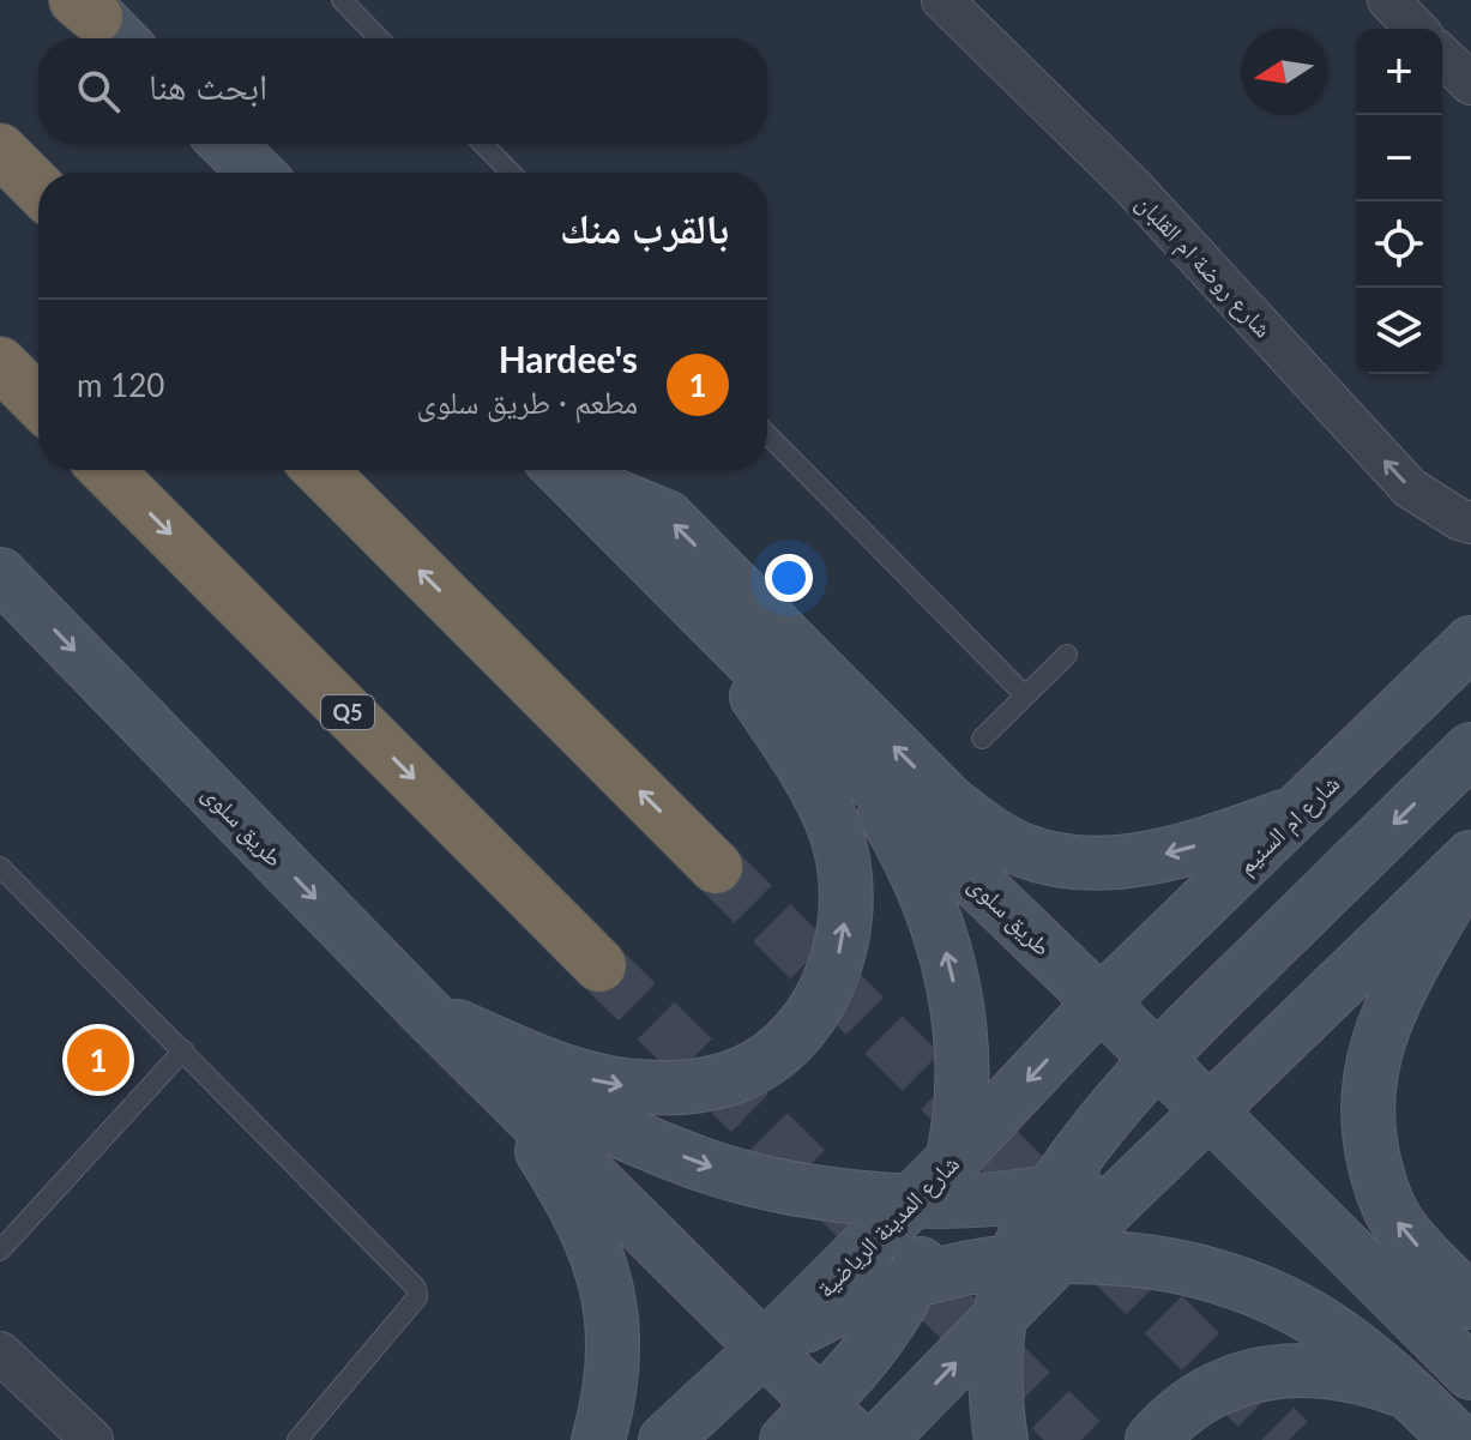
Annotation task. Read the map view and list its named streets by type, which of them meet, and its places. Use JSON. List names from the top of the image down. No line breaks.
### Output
{"streets":{"highway":["Q5"],"main road":["شارع ام السنيم","طريق سلوى","شارع المدينة الرياضية"],"street":["شارع روضة ام القلبان"]},"crossings":[["شارع ام السنيم","طريق سلوى"],["شارع ام السنيم","شارع المدينة الرياضية"],["طريق سلوى","شارع المدينة الرياضية"]],"one_way":["شارع روضة ام القلبان"],"north":"left","page":{"map_buttons":["+","−"],"search":"ابحث هنا","heading":"بالقرب منك","list":[{"mark":"1","name":"Hardee's","note":"مطعم · طريق سلوى","value":"120 m"}],"pins":"1"}}
